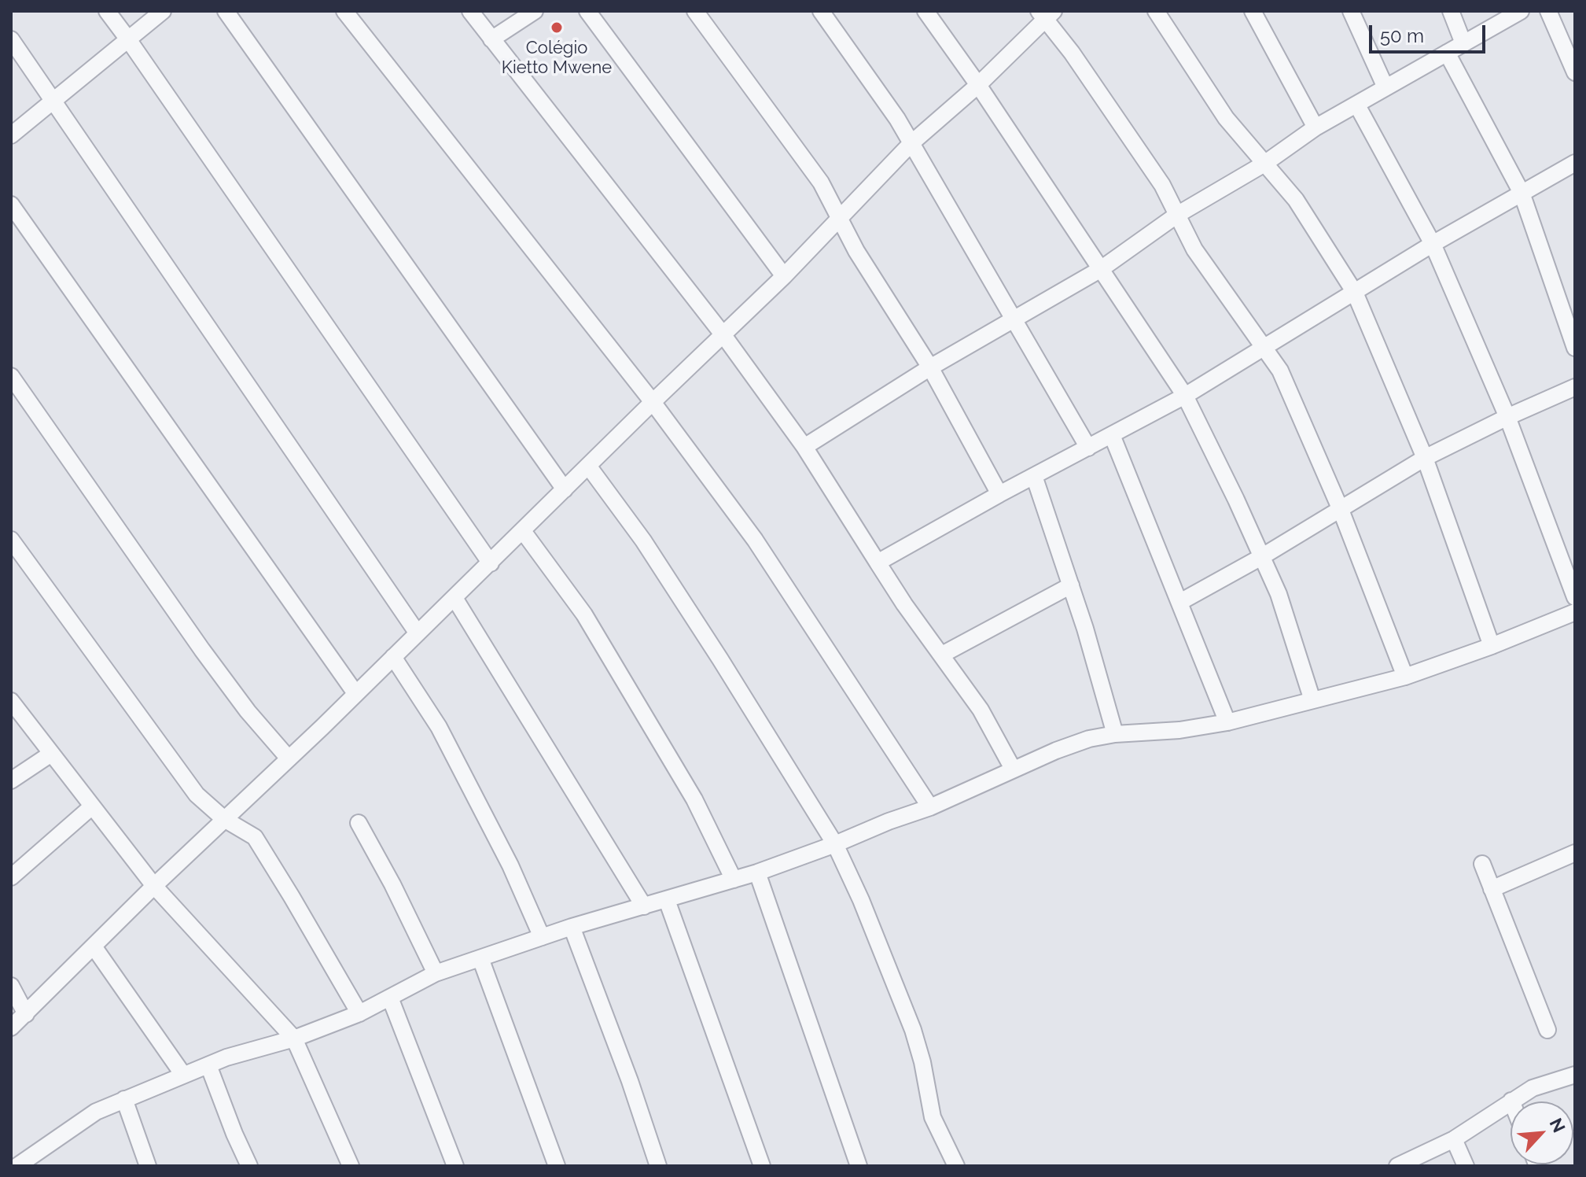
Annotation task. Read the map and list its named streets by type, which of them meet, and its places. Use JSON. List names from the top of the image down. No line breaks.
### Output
{"places":["Colégio Kietto Mwene"],"scale_bar":"50 m","north":"top right"}
